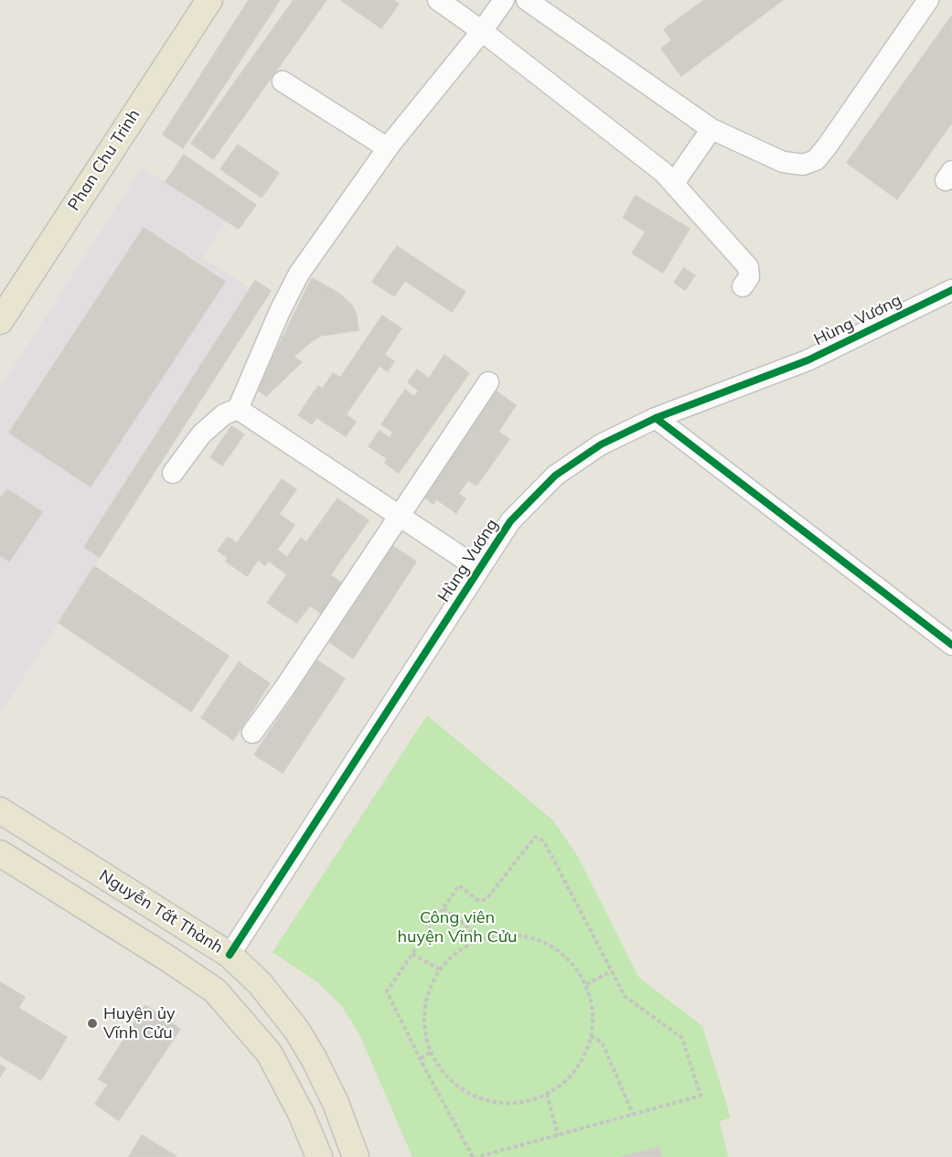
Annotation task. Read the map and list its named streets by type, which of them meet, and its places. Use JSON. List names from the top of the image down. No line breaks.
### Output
{"streets":{"main road":["Phan Chu Trinh","Nguyễn Tất Thành"],"street":["Hùng Vương"]},"crossings":[["Hùng Vương","Nguyễn Tất Thành"]],"parks":["Công viên huyện Vĩnh Cửu"],"places":["Huyện ủy Vĩnh Cửu"]}
